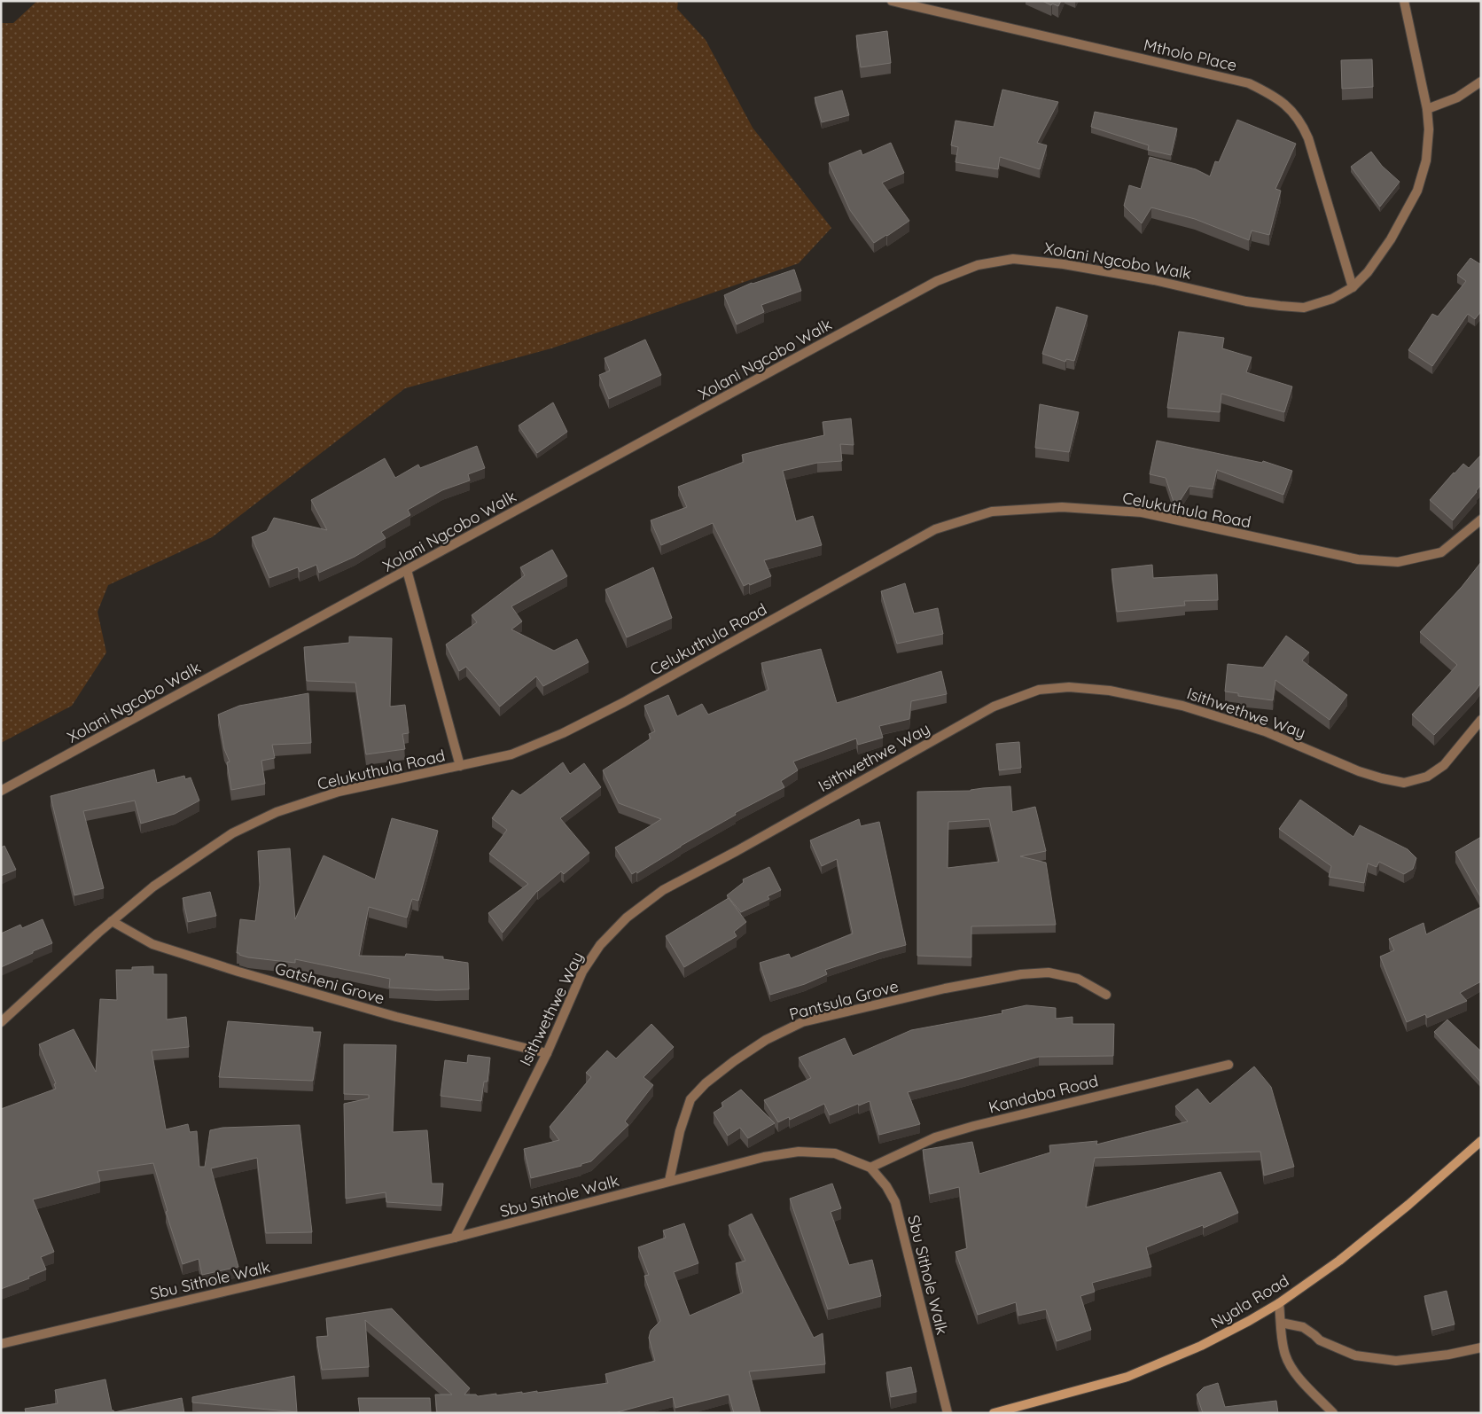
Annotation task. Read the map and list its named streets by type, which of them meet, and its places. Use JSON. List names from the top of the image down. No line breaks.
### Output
{"streets":{"street":["Mtholo Place","Xolani Ngcobo Walk","Celukuthula Road","Isithwethwe Way","Gatsheni Grove","Pantsula Grove","Kandaba Road","Sbu Sithole Walk","Nyala Road"]},"crossings":[["Mtholo Place","Xolani Ngcobo Walk"],["Celukuthula Road","Gatsheni Grove"],["Isithwethwe Way","Gatsheni Grove"],["Isithwethwe Way","Sbu Sithole Walk"],["Pantsula Grove","Sbu Sithole Walk"],["Kandaba Road","Sbu Sithole Walk"]]}
